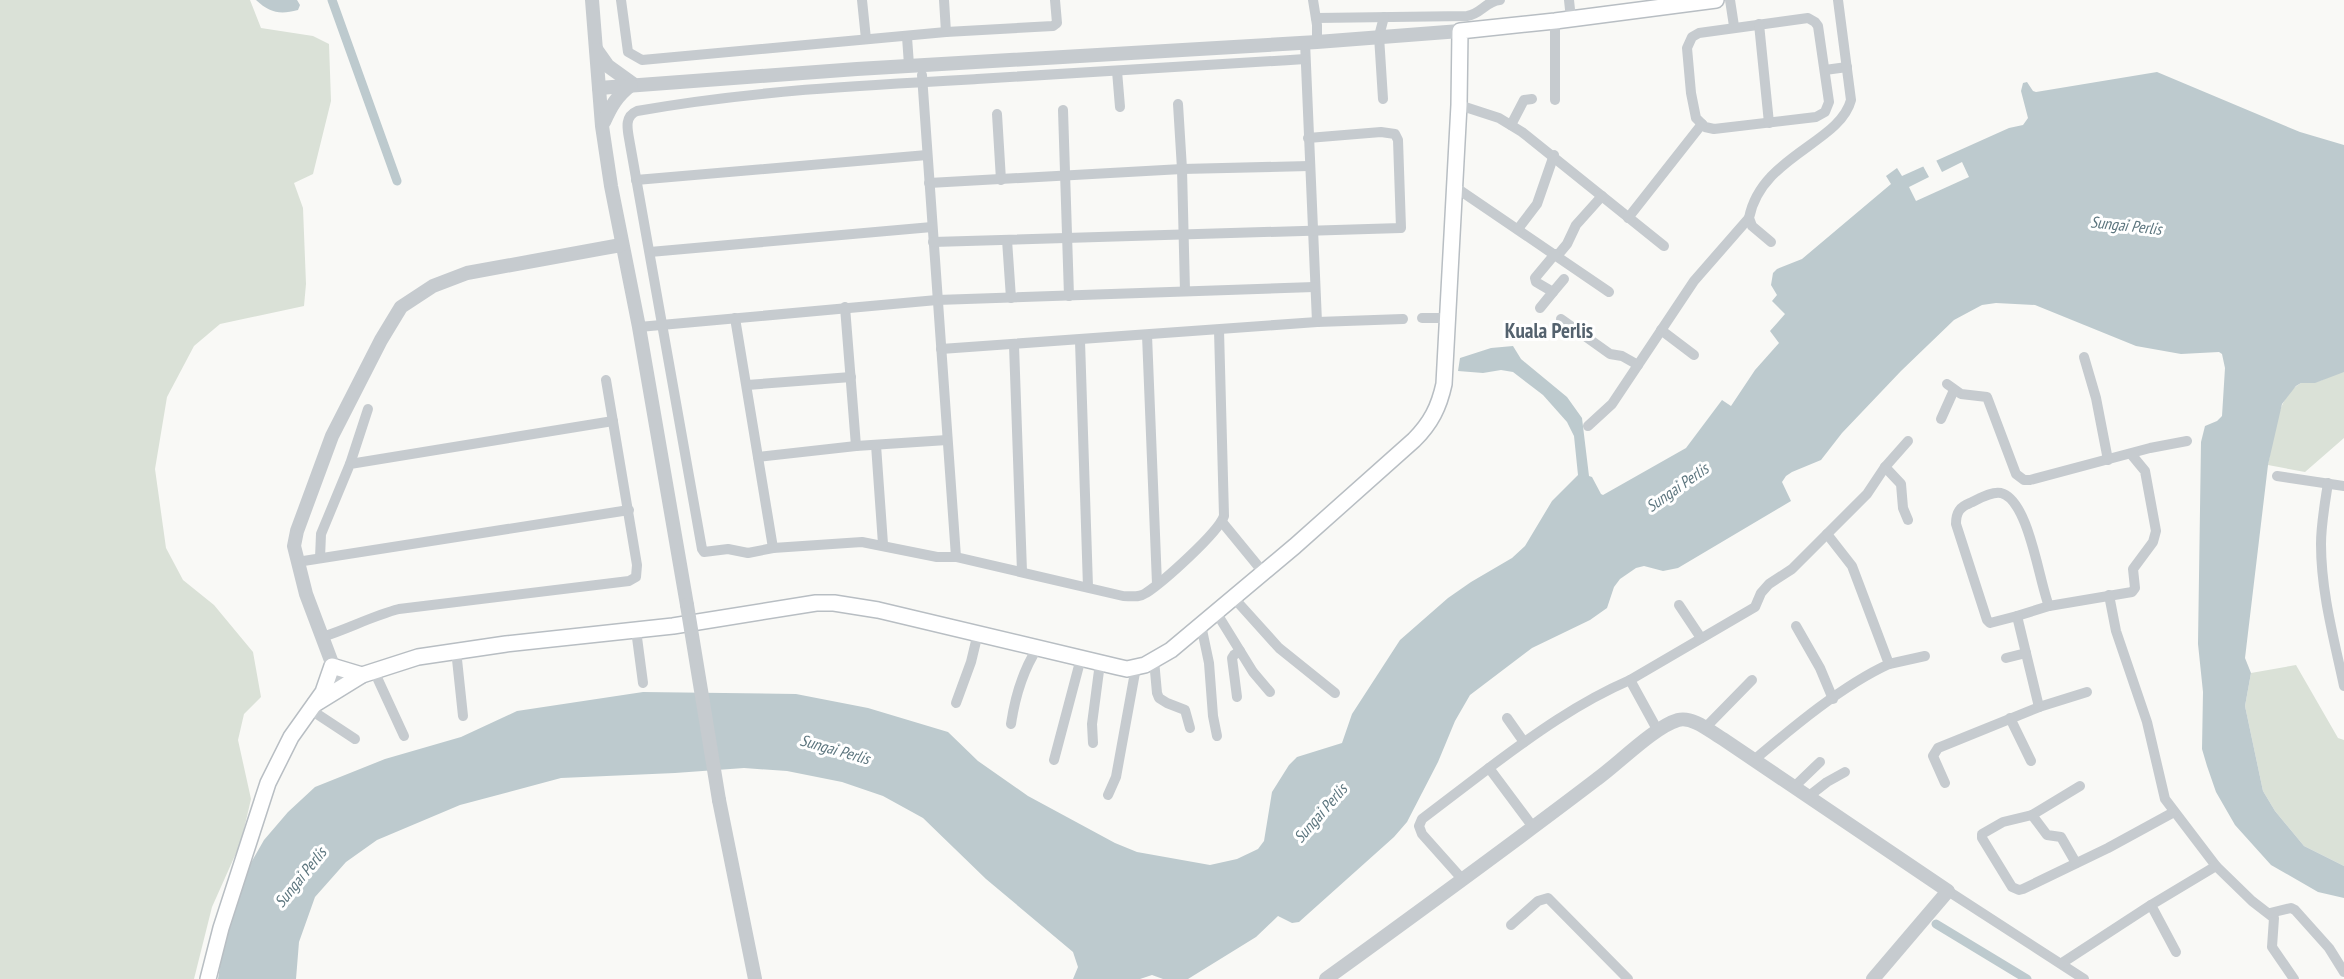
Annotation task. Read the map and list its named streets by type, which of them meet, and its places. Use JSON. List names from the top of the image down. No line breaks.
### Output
{"districts":["Kuala Perlis"],"water":["Sungai Perlis"]}
